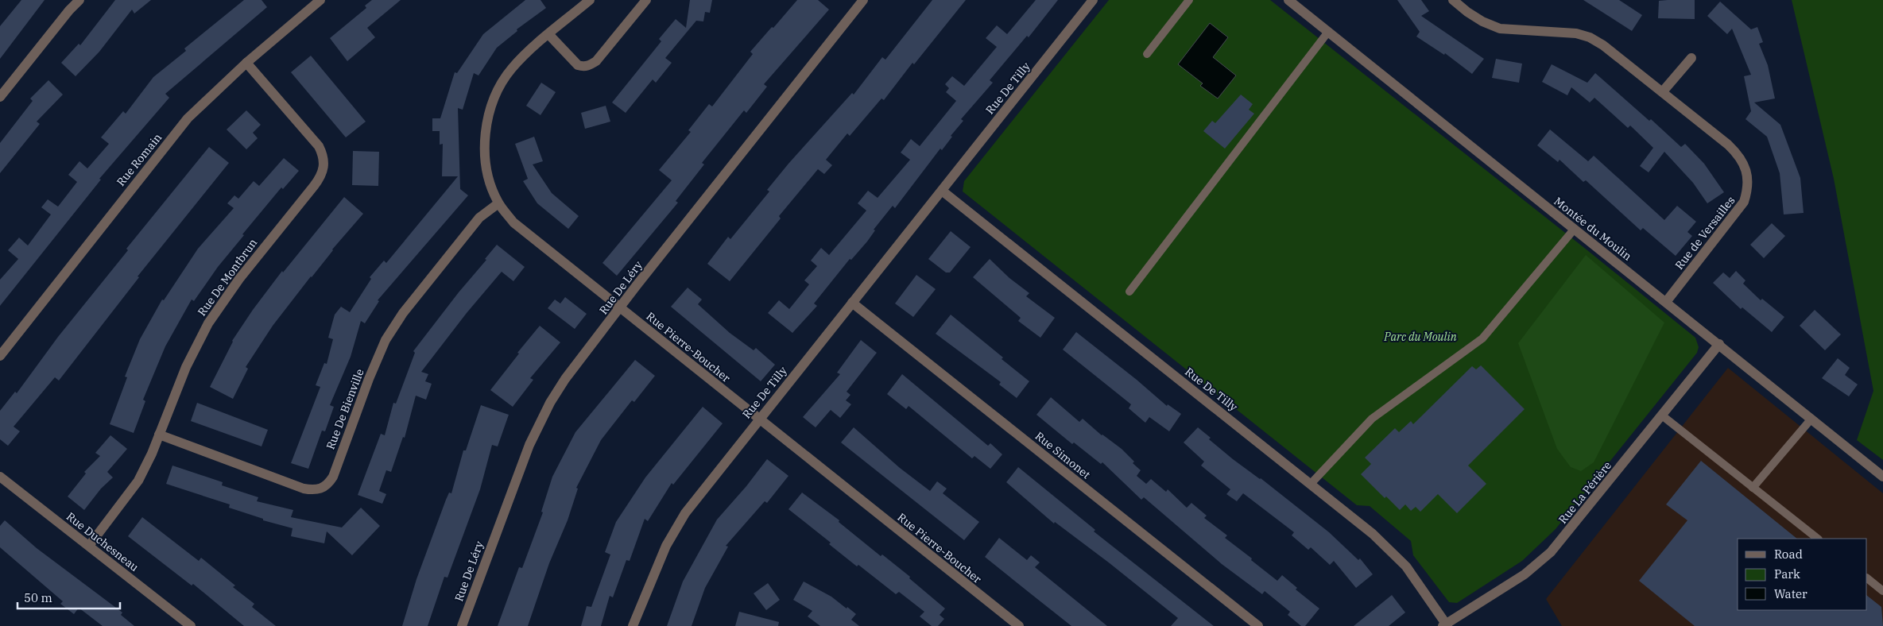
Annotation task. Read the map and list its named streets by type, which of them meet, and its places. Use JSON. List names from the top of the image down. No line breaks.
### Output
{"streets":{"street":["Rue De Tilly","Rue Romain","Montée du Moulin","Rue de Versailles","Rue De Montbrun","Rue De Léry","Rue Pierre-Boucher","Rue De Bienville","Rue Simonet","Rue La Périère","Rue Duchesneau"]},"crossings":[["Rue De Tilly","Rue Pierre-Boucher"],["Rue De Tilly","Rue Simonet"],["Rue De Tilly","Rue La Périère"],["Rue Romain","Rue De Montbrun"],["Montée du Moulin","Rue de Versailles"],["Montée du Moulin","Rue La Périère"],["Rue De Montbrun","Rue De Bienville"],["Rue De Montbrun","Rue Duchesneau"],["Rue De Léry","Rue Pierre-Boucher"],["Rue Pierre-Boucher","Rue De Bienville"]],"parks":["Parc du Moulin"],"legend":["Road","Park","Water"],"scale_bar":"50 m"}
